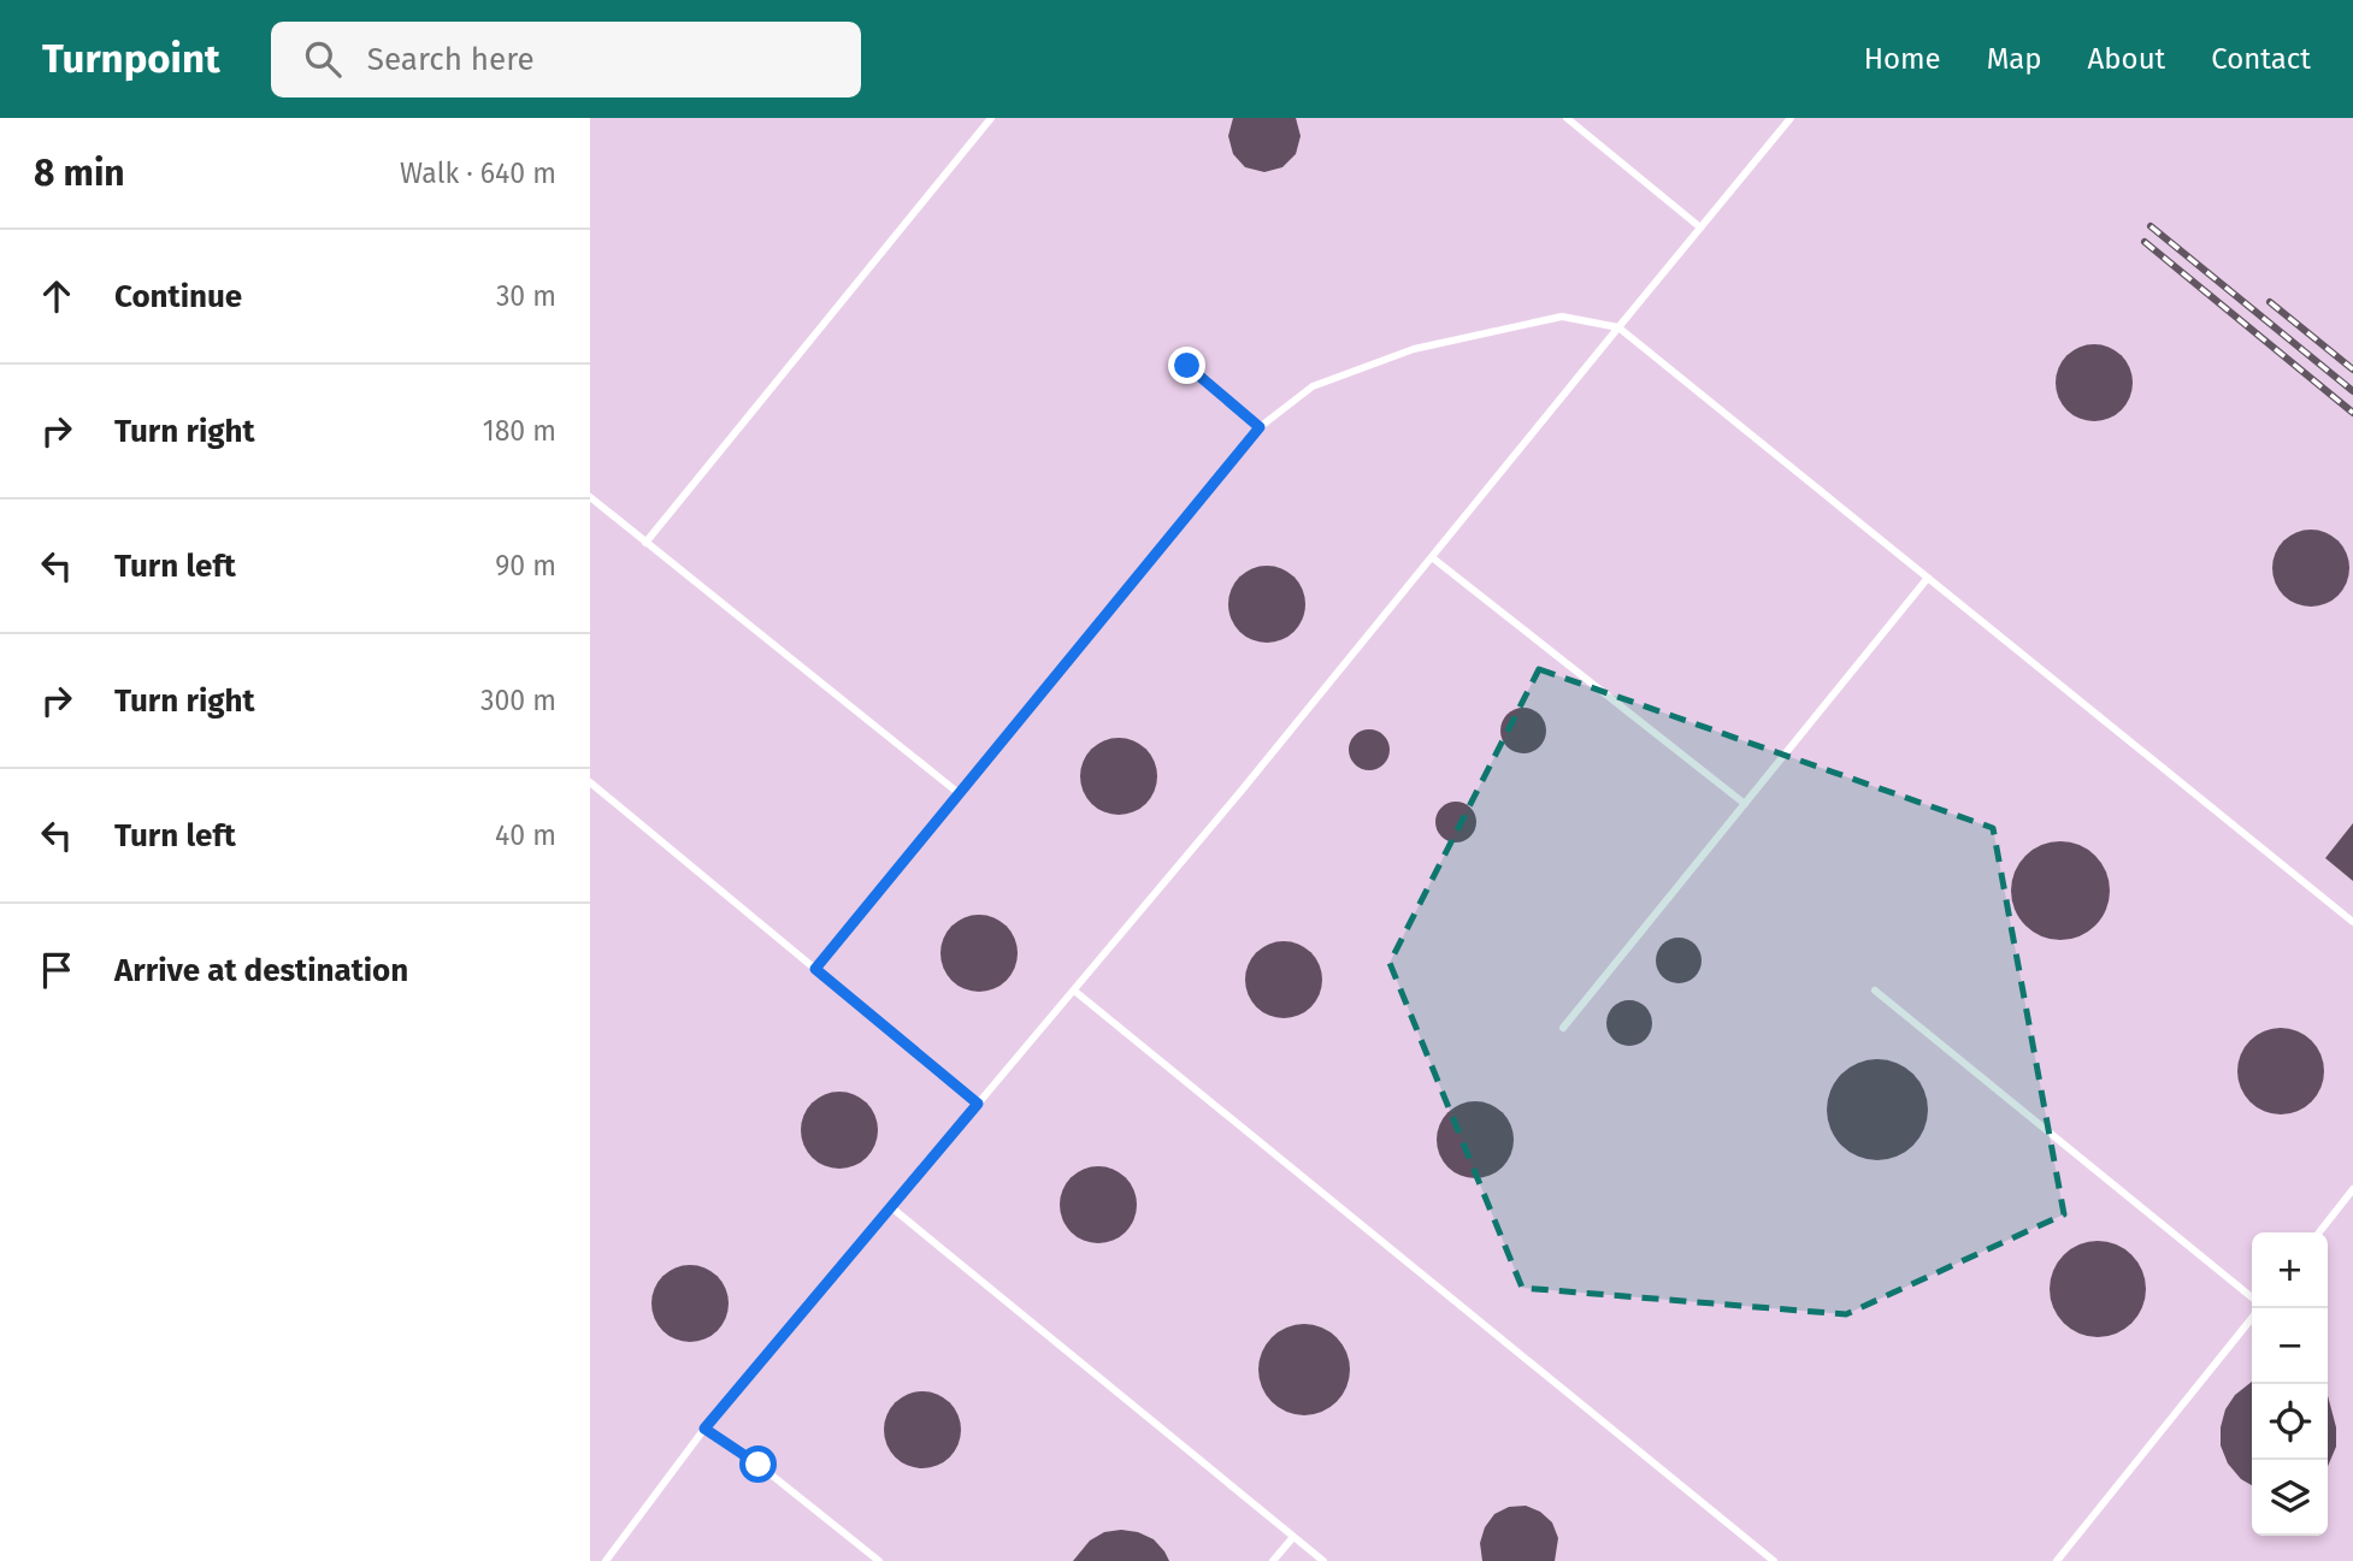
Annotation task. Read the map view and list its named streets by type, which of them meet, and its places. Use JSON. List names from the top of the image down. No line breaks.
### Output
{"page":{"header":"Turnpoint","search":"Search here","nav":["Home","Map","About","Contact"],"heading":["8 min","Walk · 640 m"],"list":[["Continue","30 m"],["Turn right","180 m"],["Turn left","90 m"],["Turn right","300 m"],["Turn left","40 m"],"Arrive at destination"],"map_buttons":["+","−"]}}
